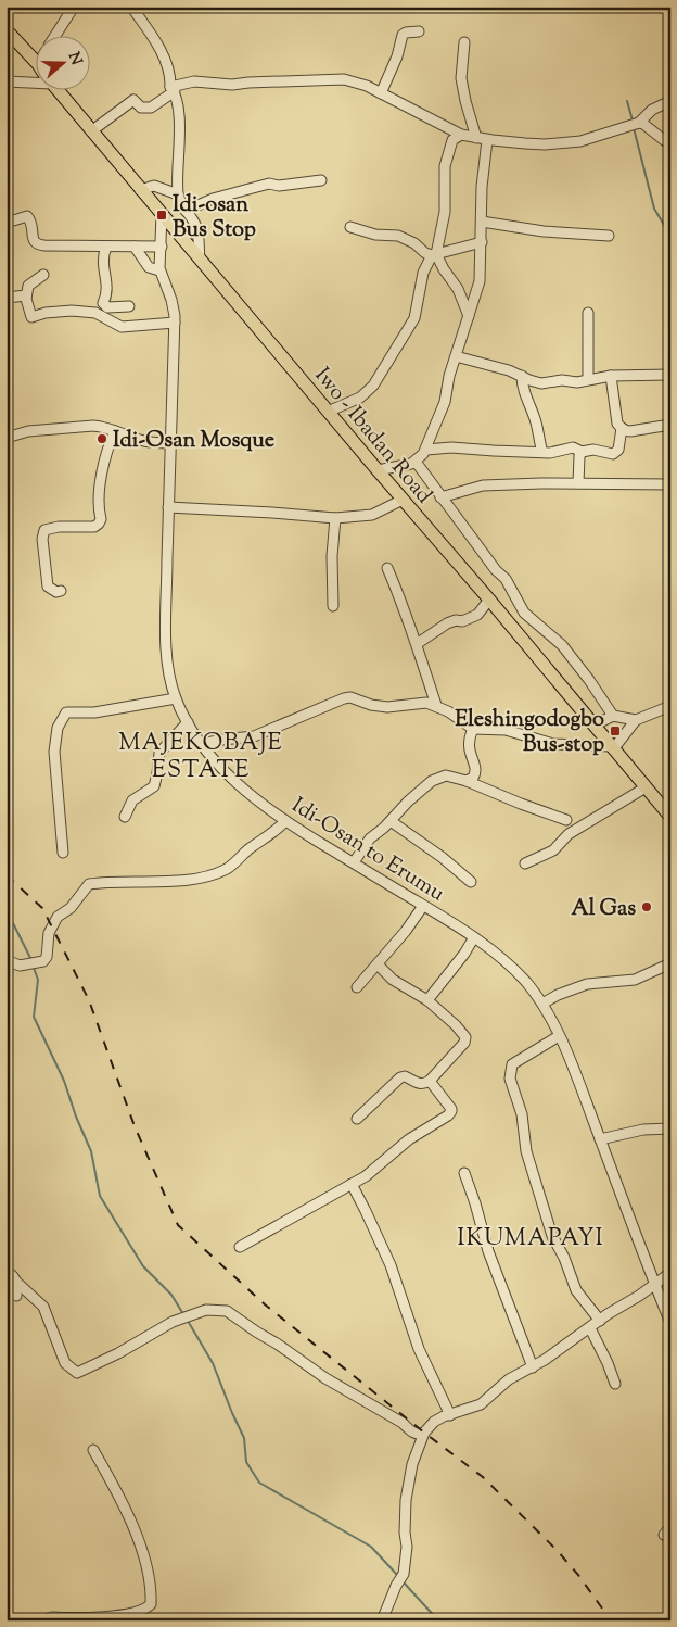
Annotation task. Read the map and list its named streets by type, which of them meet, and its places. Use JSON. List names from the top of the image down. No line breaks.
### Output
{"streets":{"main road":["Iwo - Ibadan Road"],"street":["Idi-Osan to Erumu"]},"crossings":[["Iwo - Ibadan Road","Idi-Osan to Erumu"]],"districts":["MAJEKOBAJE ESTATE","IKUMAPAYI"],"places":{"transit":["Idi-osan Bus Stop","Eleshingodogbo Bus-stop"],"other":["Idi-Osan Mosque","Al Gas"]},"north":"right"}
